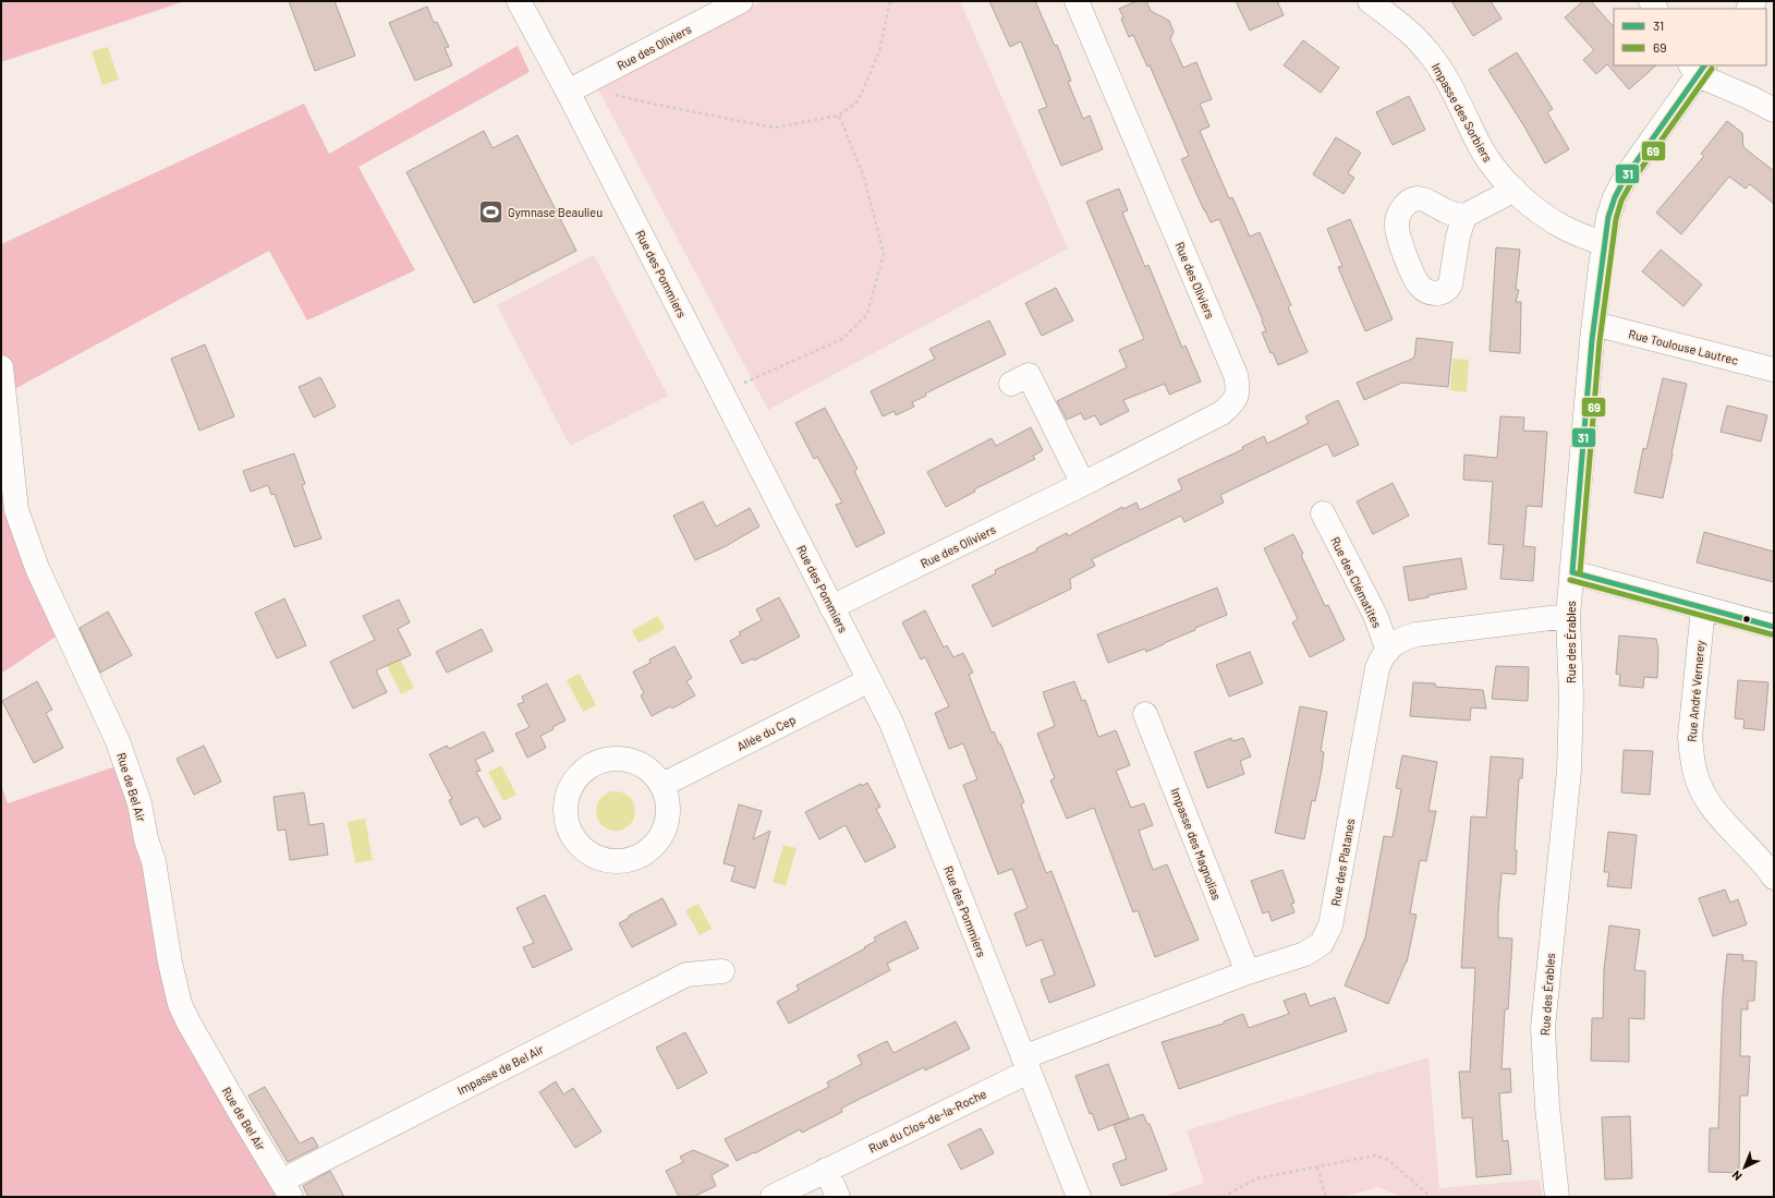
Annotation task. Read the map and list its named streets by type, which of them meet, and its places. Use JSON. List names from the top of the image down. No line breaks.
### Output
{"streets":{"street":["Rue des Oliviers","Impasse des Sorbiers","Rue des Pommiers","Rue Toulouse Lautrec","Rue des Clématites","Rue des Érables","Rue André Vernerey","Allée du Cep","Rue de Bel Air","Impasse des Magnolias","Rue des Platanes","Impasse de Bel Air","Rue du Clos-de-la-Roche"]},"crossings":[["Rue des Oliviers","Rue des Pommiers"],["Impasse des Sorbiers","Rue des Érables"],["Rue des Pommiers","Allée du Cep"],["Rue des Pommiers","Rue des Platanes"],["Rue des Pommiers","Rue du Clos-de-la-Roche"],["Rue Toulouse Lautrec","Rue des Érables"],["Rue des Clématites","Rue des Platanes"],["Rue des Érables","Rue des Platanes"],["Rue de Bel Air","Impasse de Bel Air"],["Impasse des Magnolias","Rue des Platanes"],["Rue des Platanes","Rue du Clos-de-la-Roche"]],"places":{"sports":["Gymnase Beaulieu"]},"lines":["transit line 31","transit line 69"],"legend":["31","69"],"north":"bottom left"}
